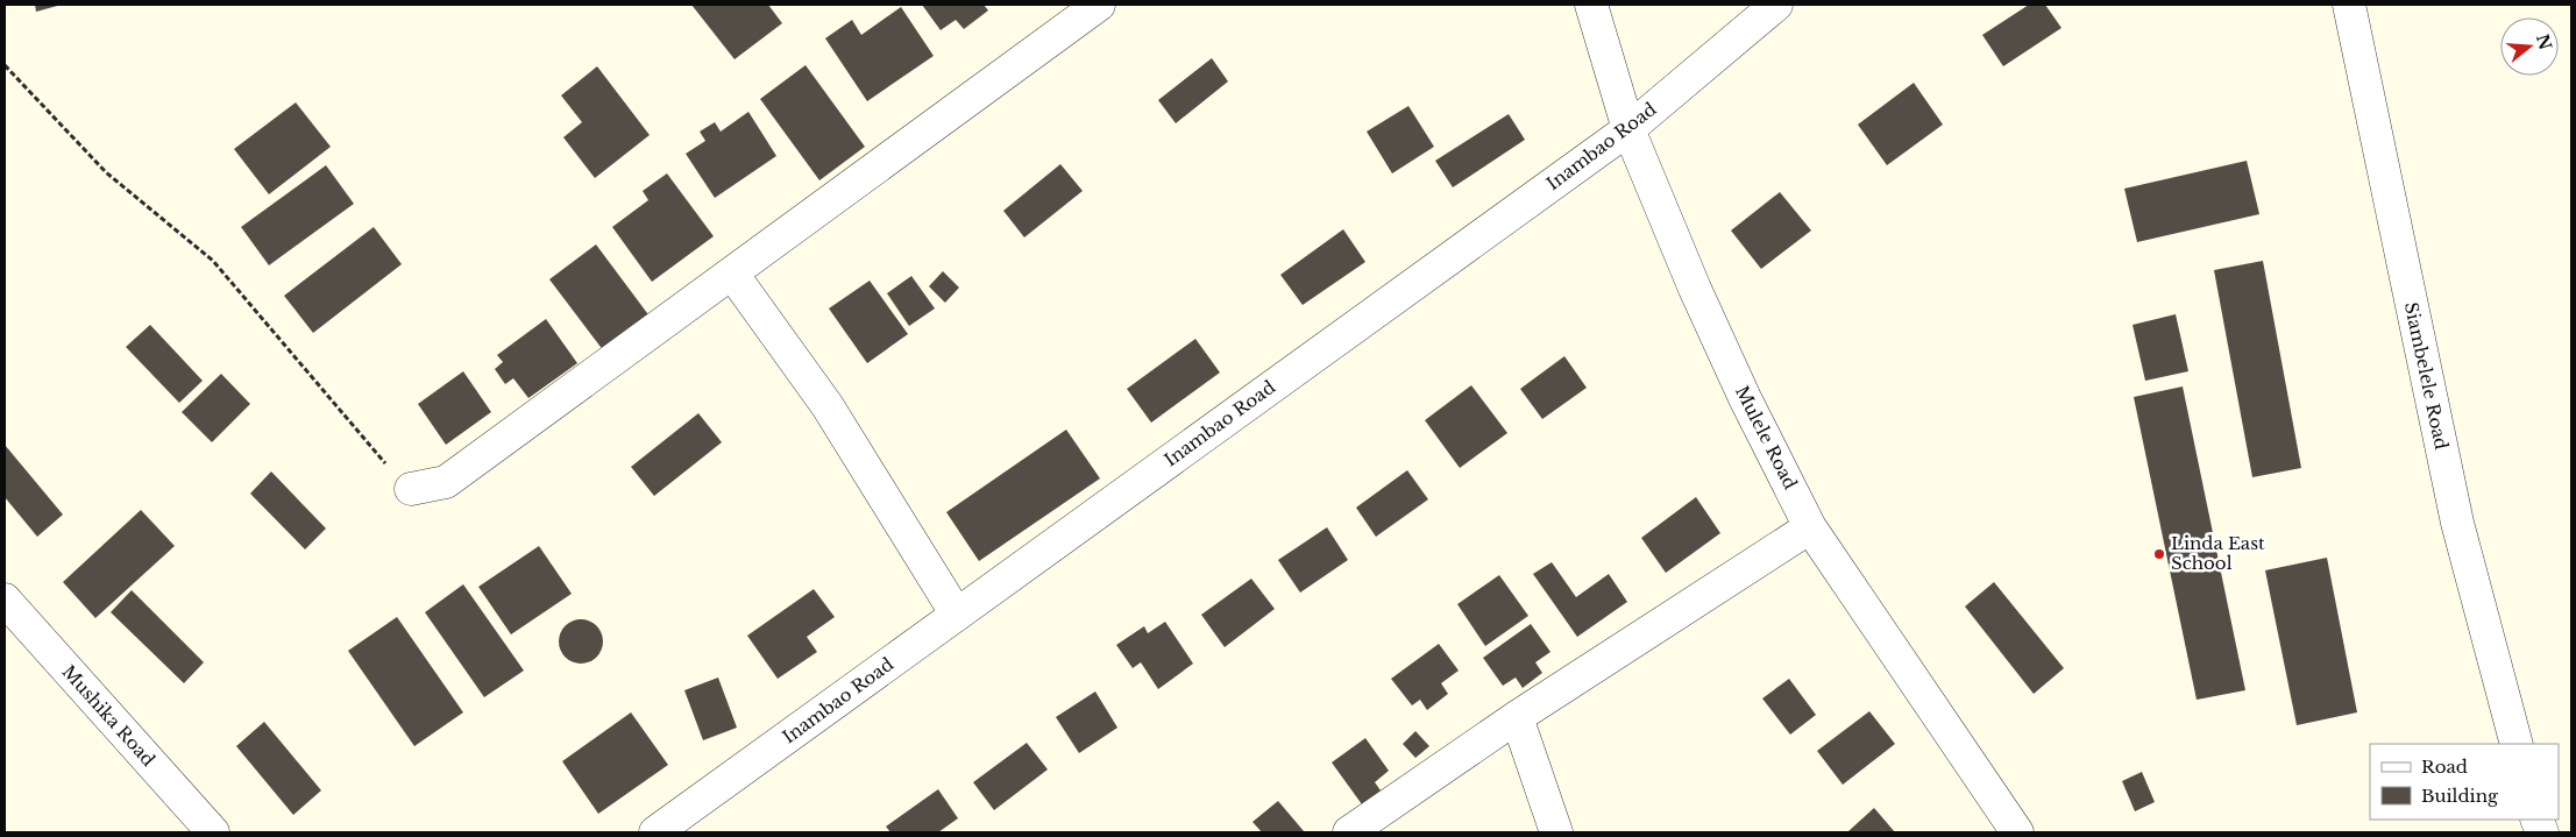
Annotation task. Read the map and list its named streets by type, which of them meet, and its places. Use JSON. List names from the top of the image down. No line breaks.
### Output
{"streets":{"street":["Inambao Road","Siambelele Road","Mulele Road","Mushika Road"]},"crossings":[["Inambao Road","Mulele Road"]],"places":["Linda East School"],"legend":["Road","Building"],"north":"right"}
